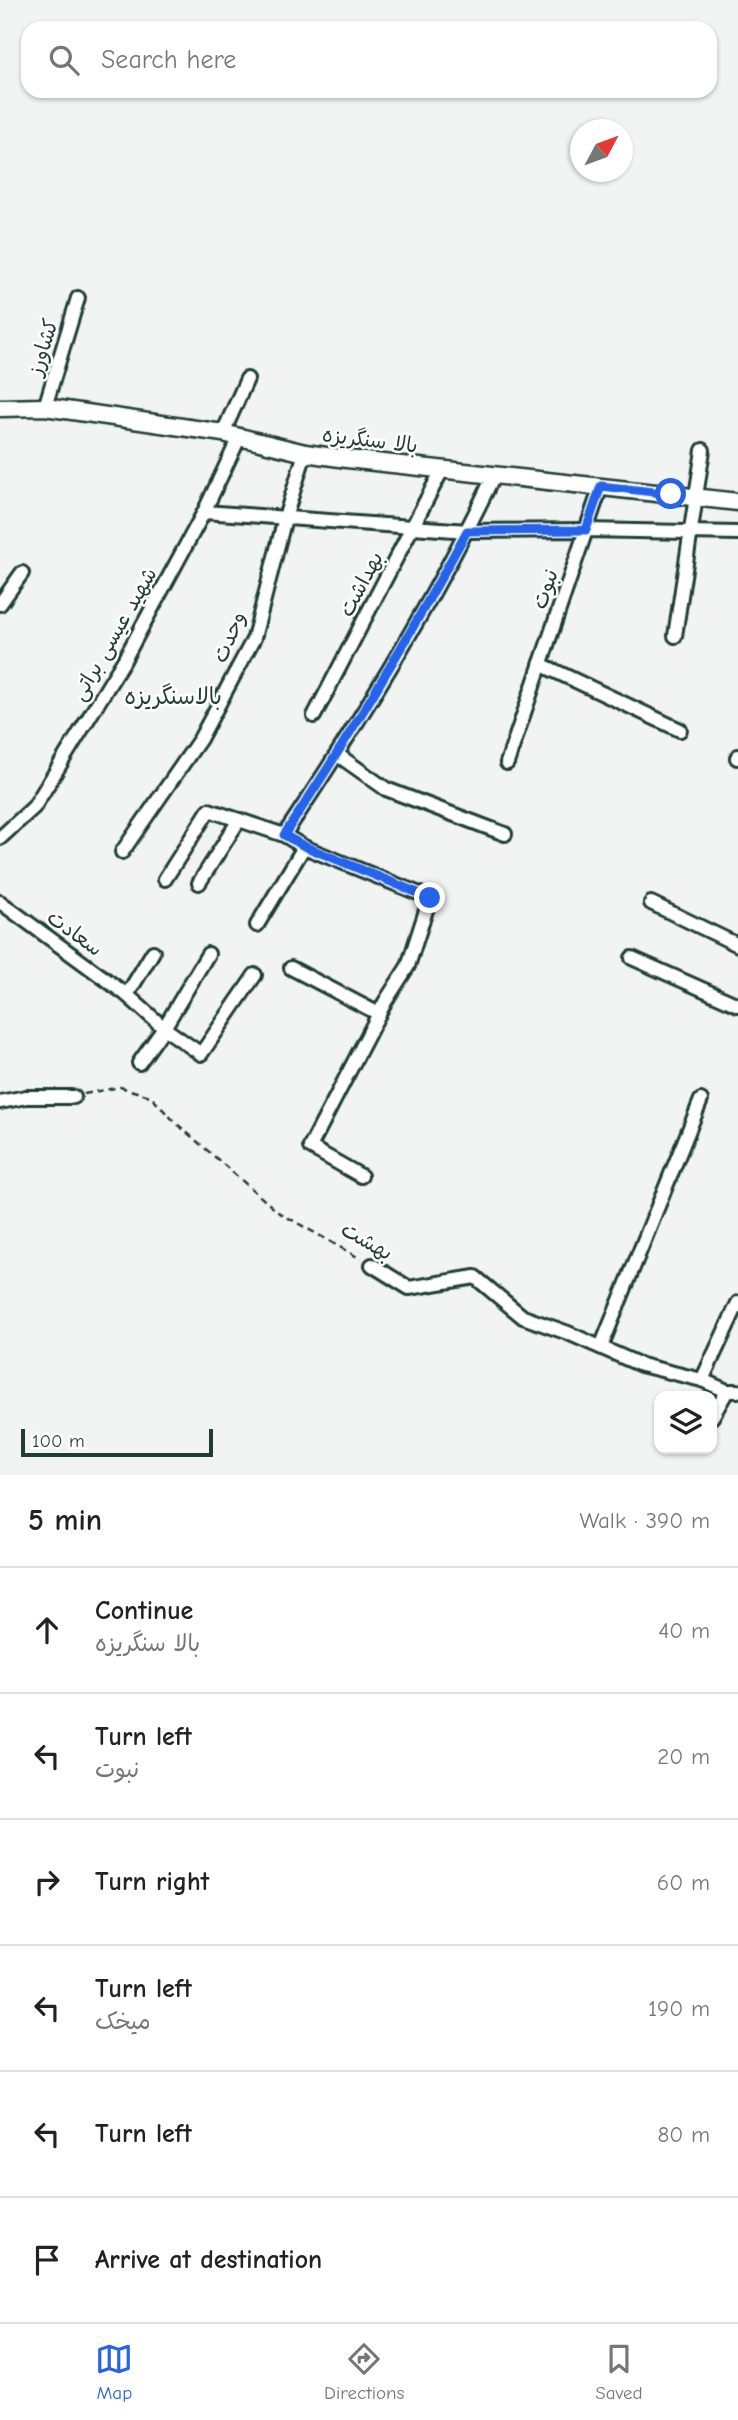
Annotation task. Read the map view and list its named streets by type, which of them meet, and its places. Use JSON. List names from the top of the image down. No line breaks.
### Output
{"streets":{"street":["کشاورز","بالا سنگریزه","بهداشت","نبوت","شهید عیسی براتی","وحدت","سعادت","بهشت"]},"crossings":[["کشاورز","بالا سنگریزه"],["بالا سنگریزه","بهداشت"],["بالا سنگریزه","نبوت"],["بالا سنگریزه","شهید عیسی براتی"],["بالا سنگریزه","وحدت"]],"districts":["بالاسنگریزه"],"scale_bar":"100 m","north":"top right","page":{"search":"Search here","scale":"100 m","heading":["5 min","Walk · 390 m"],"list":[["Continue","بالا سنگریزه","40 m"],["Turn left","نبوت","20 m"],["Turn right","60 m"],["Turn left","میخک","190 m"],["Turn left","80 m"],"Arrive at destination"],"nav":["Map","Directions","Saved"]}}
